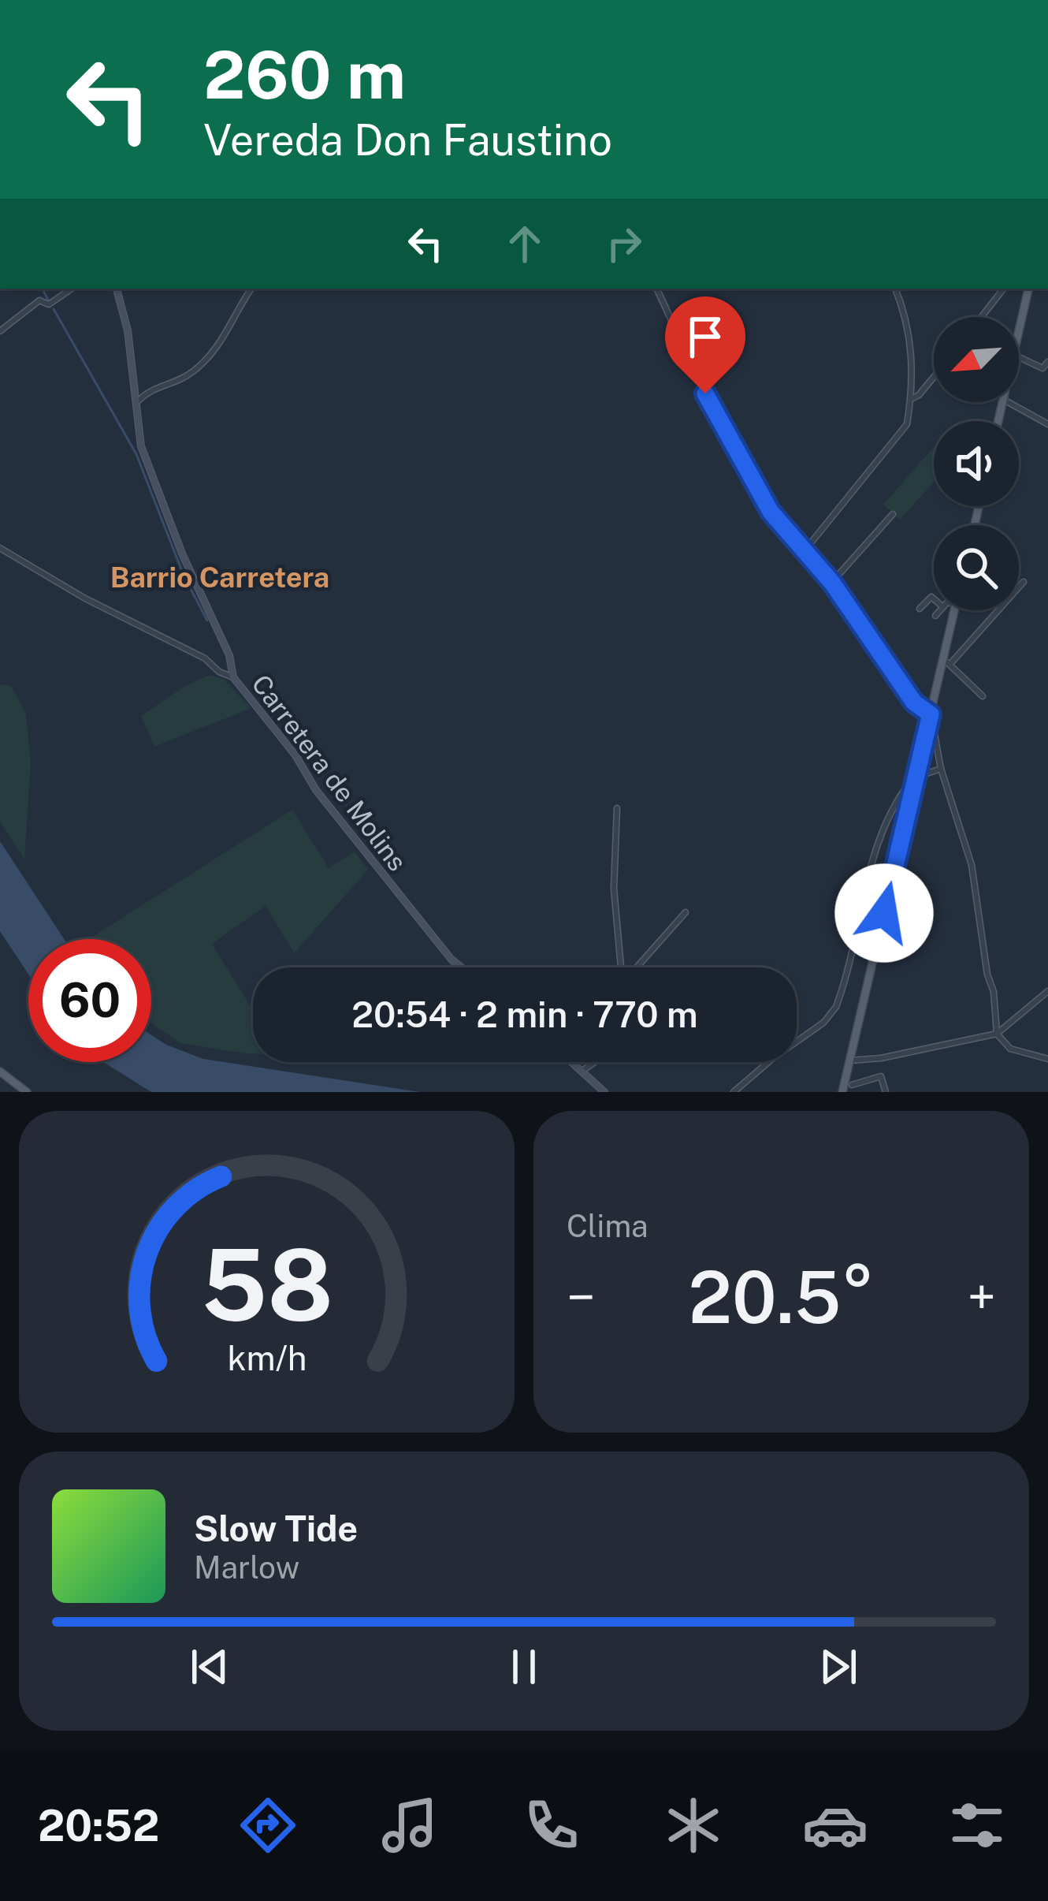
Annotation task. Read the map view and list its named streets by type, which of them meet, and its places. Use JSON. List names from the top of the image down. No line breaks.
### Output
{"streets":{"street":["Carretera de Molins"]},"districts":["Barrio Carretera"],"north":"bottom left","page":{"turn":["260 m","Vereda Don Faustino"],"limit":"60","trip":"20:54 · 2 min · 770 m","tile":"Clima","heat":["−","20.5°","+"],"song":["Slow Tide","Marlow"],"tabs":"20:52","gauge":["58","km/h"]}}
